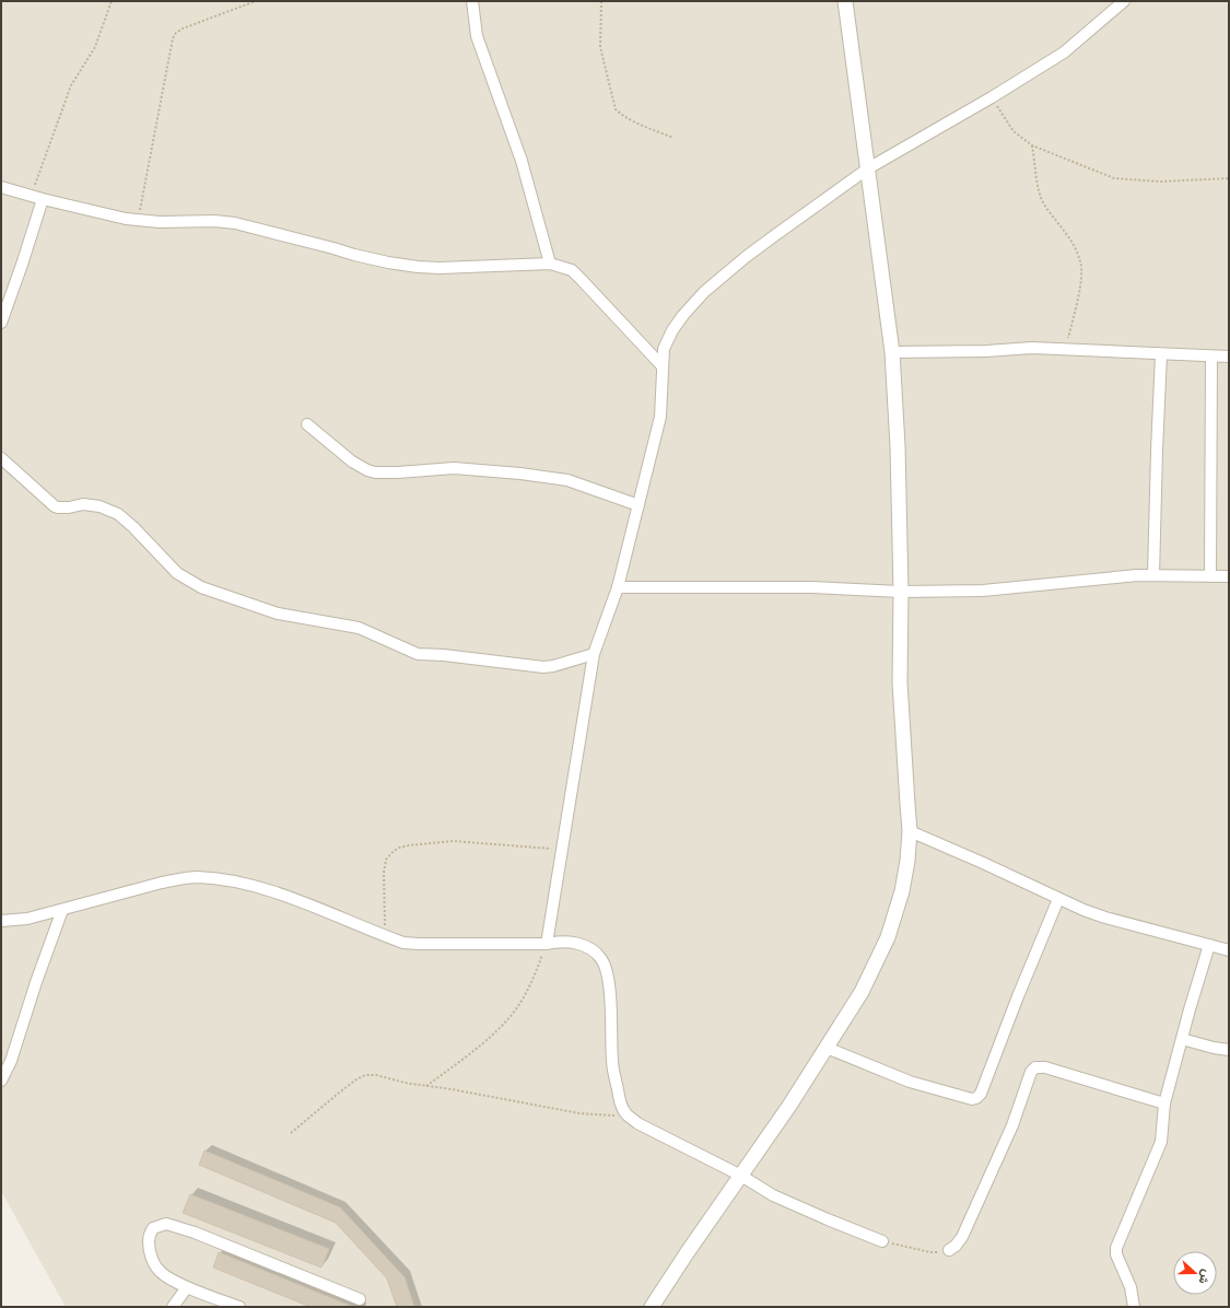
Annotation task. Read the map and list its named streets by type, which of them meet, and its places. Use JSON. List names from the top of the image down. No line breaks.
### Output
{"north":"right"}
